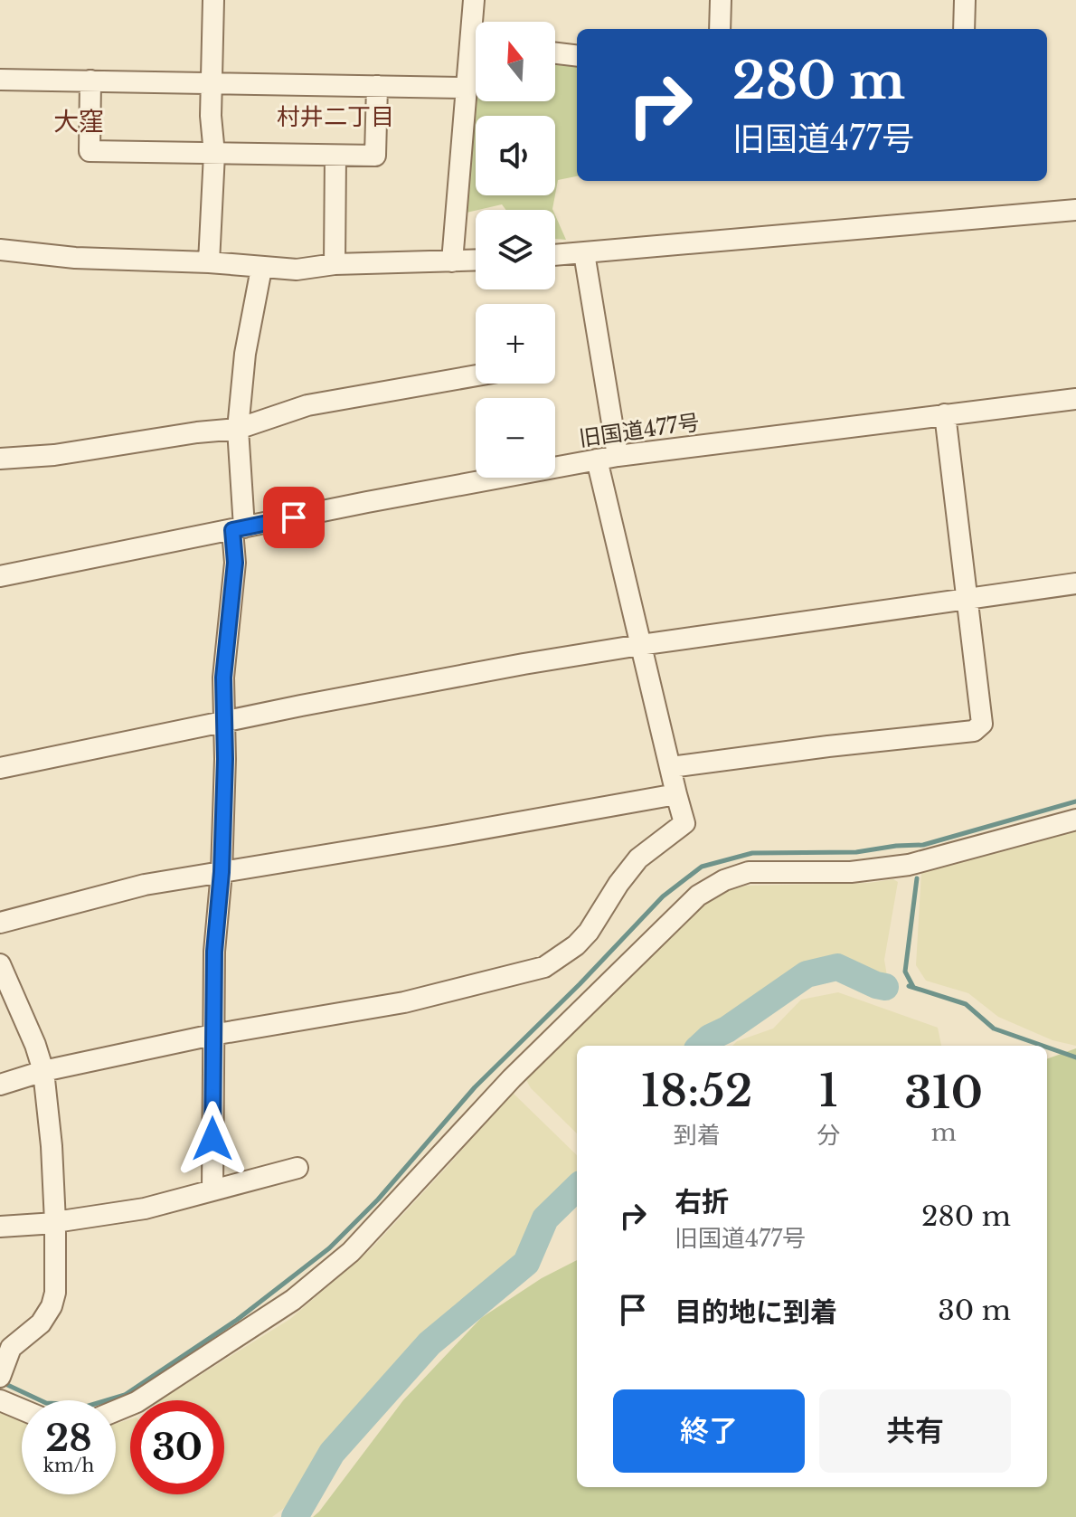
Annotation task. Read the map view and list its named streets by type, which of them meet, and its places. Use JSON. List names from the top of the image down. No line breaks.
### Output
{"streets":{"street":["旧国道477号"]},"districts":["村井二丁目","大窪"],"north":"top","page":{"map_buttons":["+","−"],"turn":["280 m","旧国道477号"],"eta":["18:52","到着","1","分","310","m"],"list":[{"name":"右折","note":"旧国道477号","value":"280 m"},{"name":"目的地に到着","value":"30 m"}],"buttons":["終了","共有"],"speed":"28 km/h","limit":"30"}}
